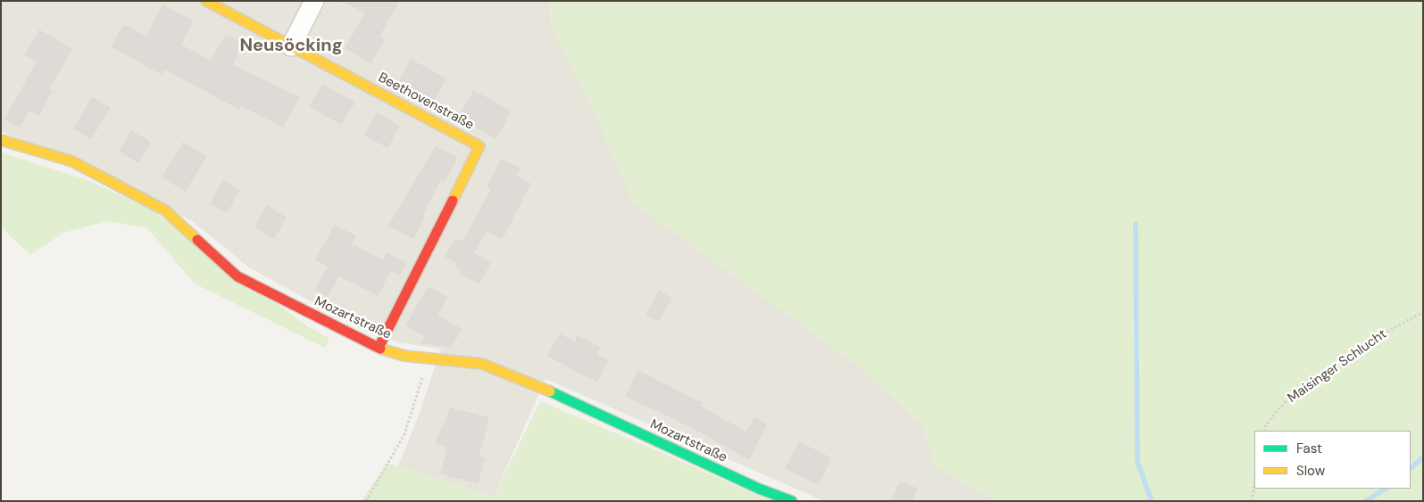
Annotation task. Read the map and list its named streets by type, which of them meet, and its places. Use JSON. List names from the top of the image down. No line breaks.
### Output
{"streets":{"street":["Beethovenstraße","Mozartstraße"],"path":["Maisinger Schlucht"]},"crossings":[["Beethovenstraße","Mozartstraße"]],"districts":["Neusöcking"],"legend":["Fast","Slow"]}
